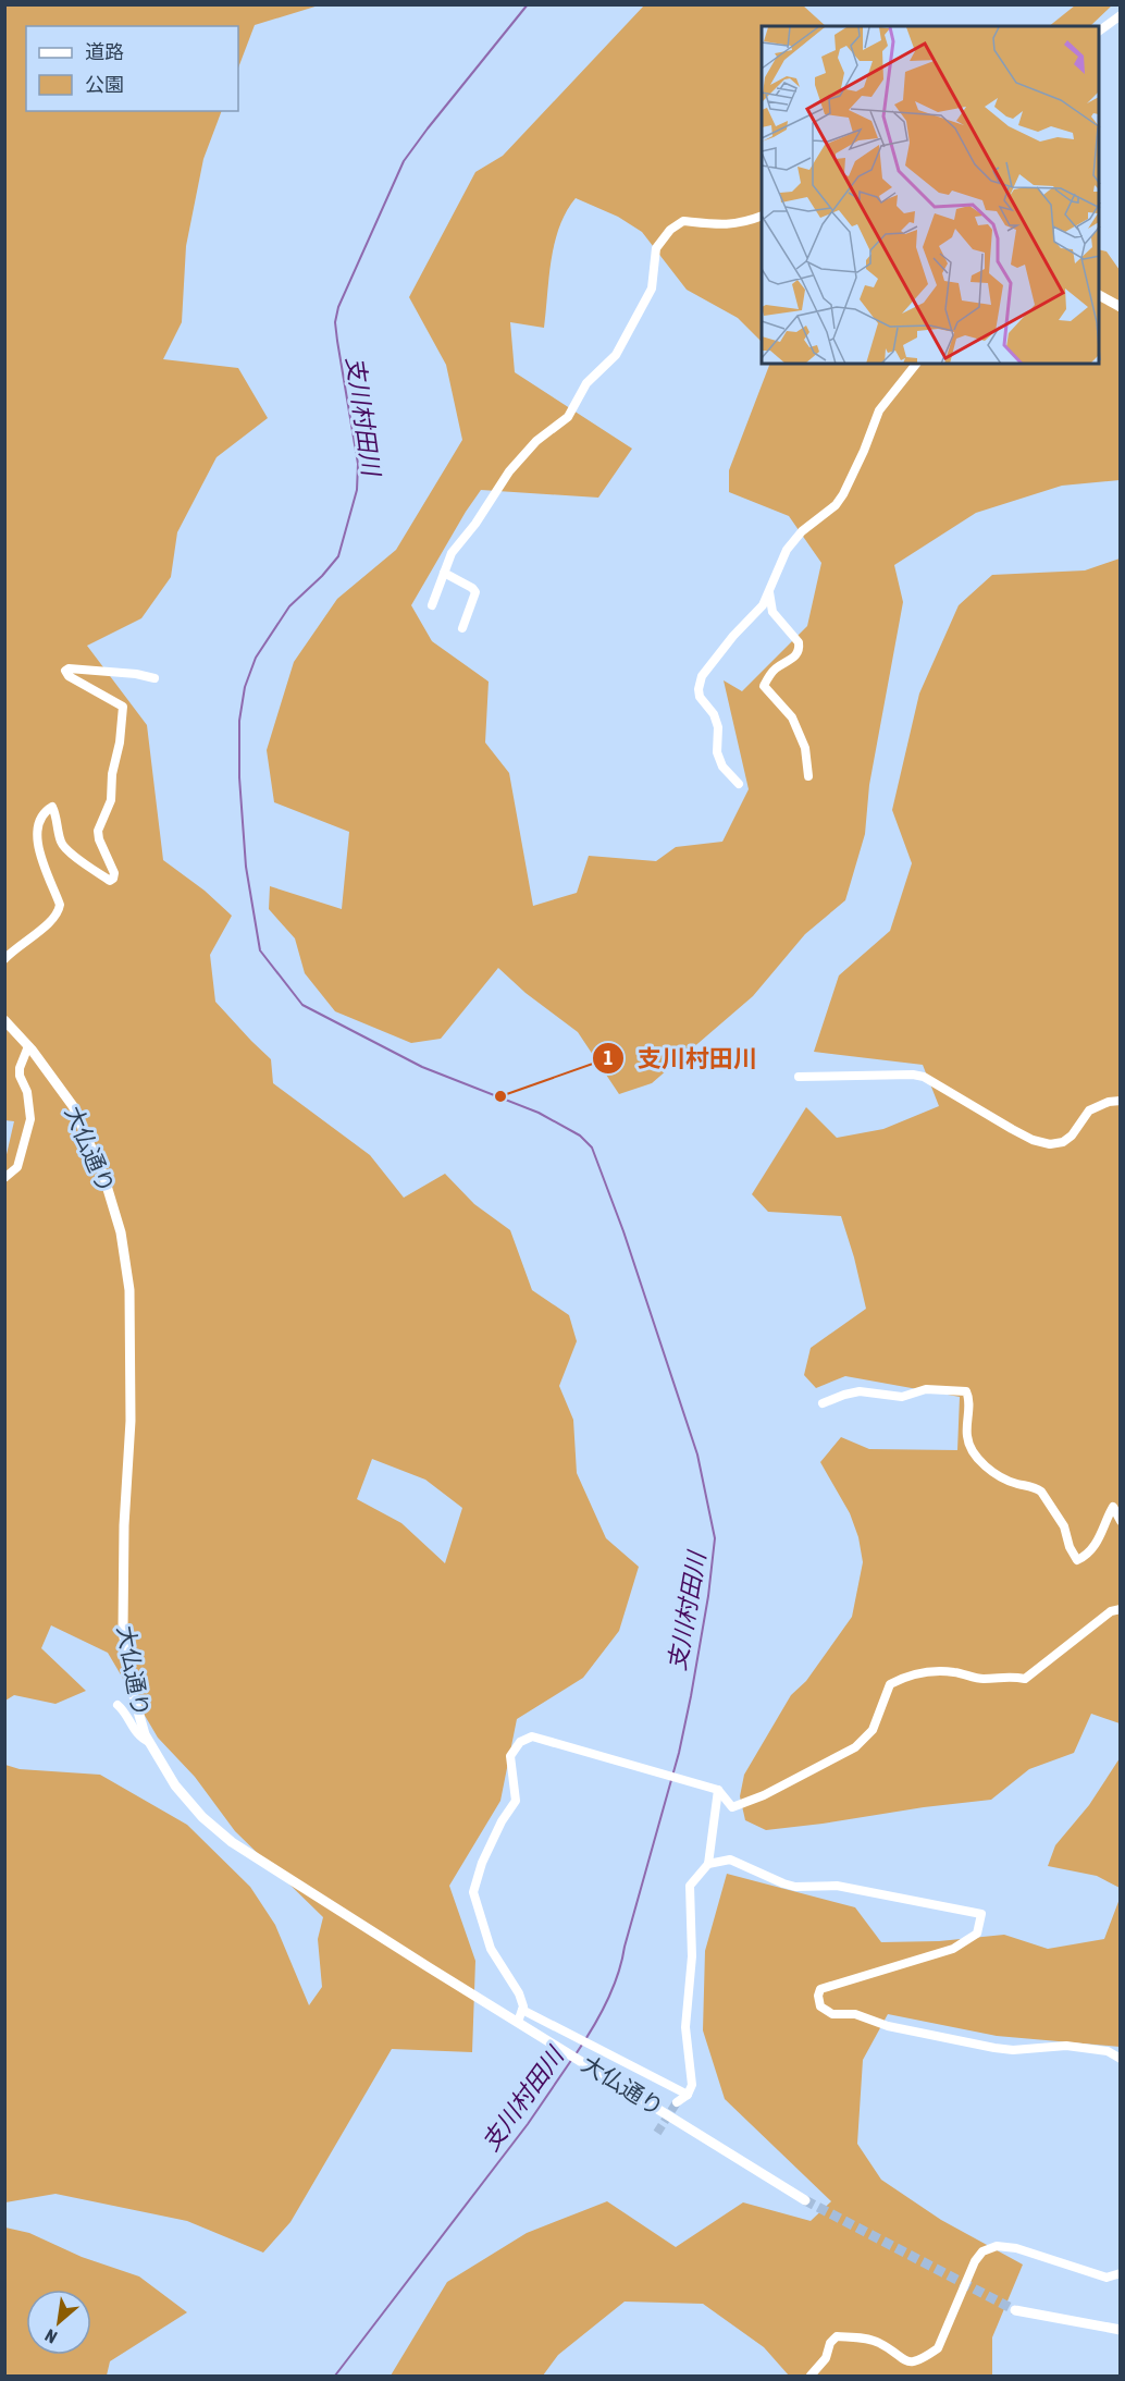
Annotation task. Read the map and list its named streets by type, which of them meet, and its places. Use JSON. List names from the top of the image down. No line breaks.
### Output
{"streets":{"street":["大仏通り"]},"water":["支川村田川"],"places":["支川村田川"],"legend":["道路","公園"],"north":"bottom left"}
